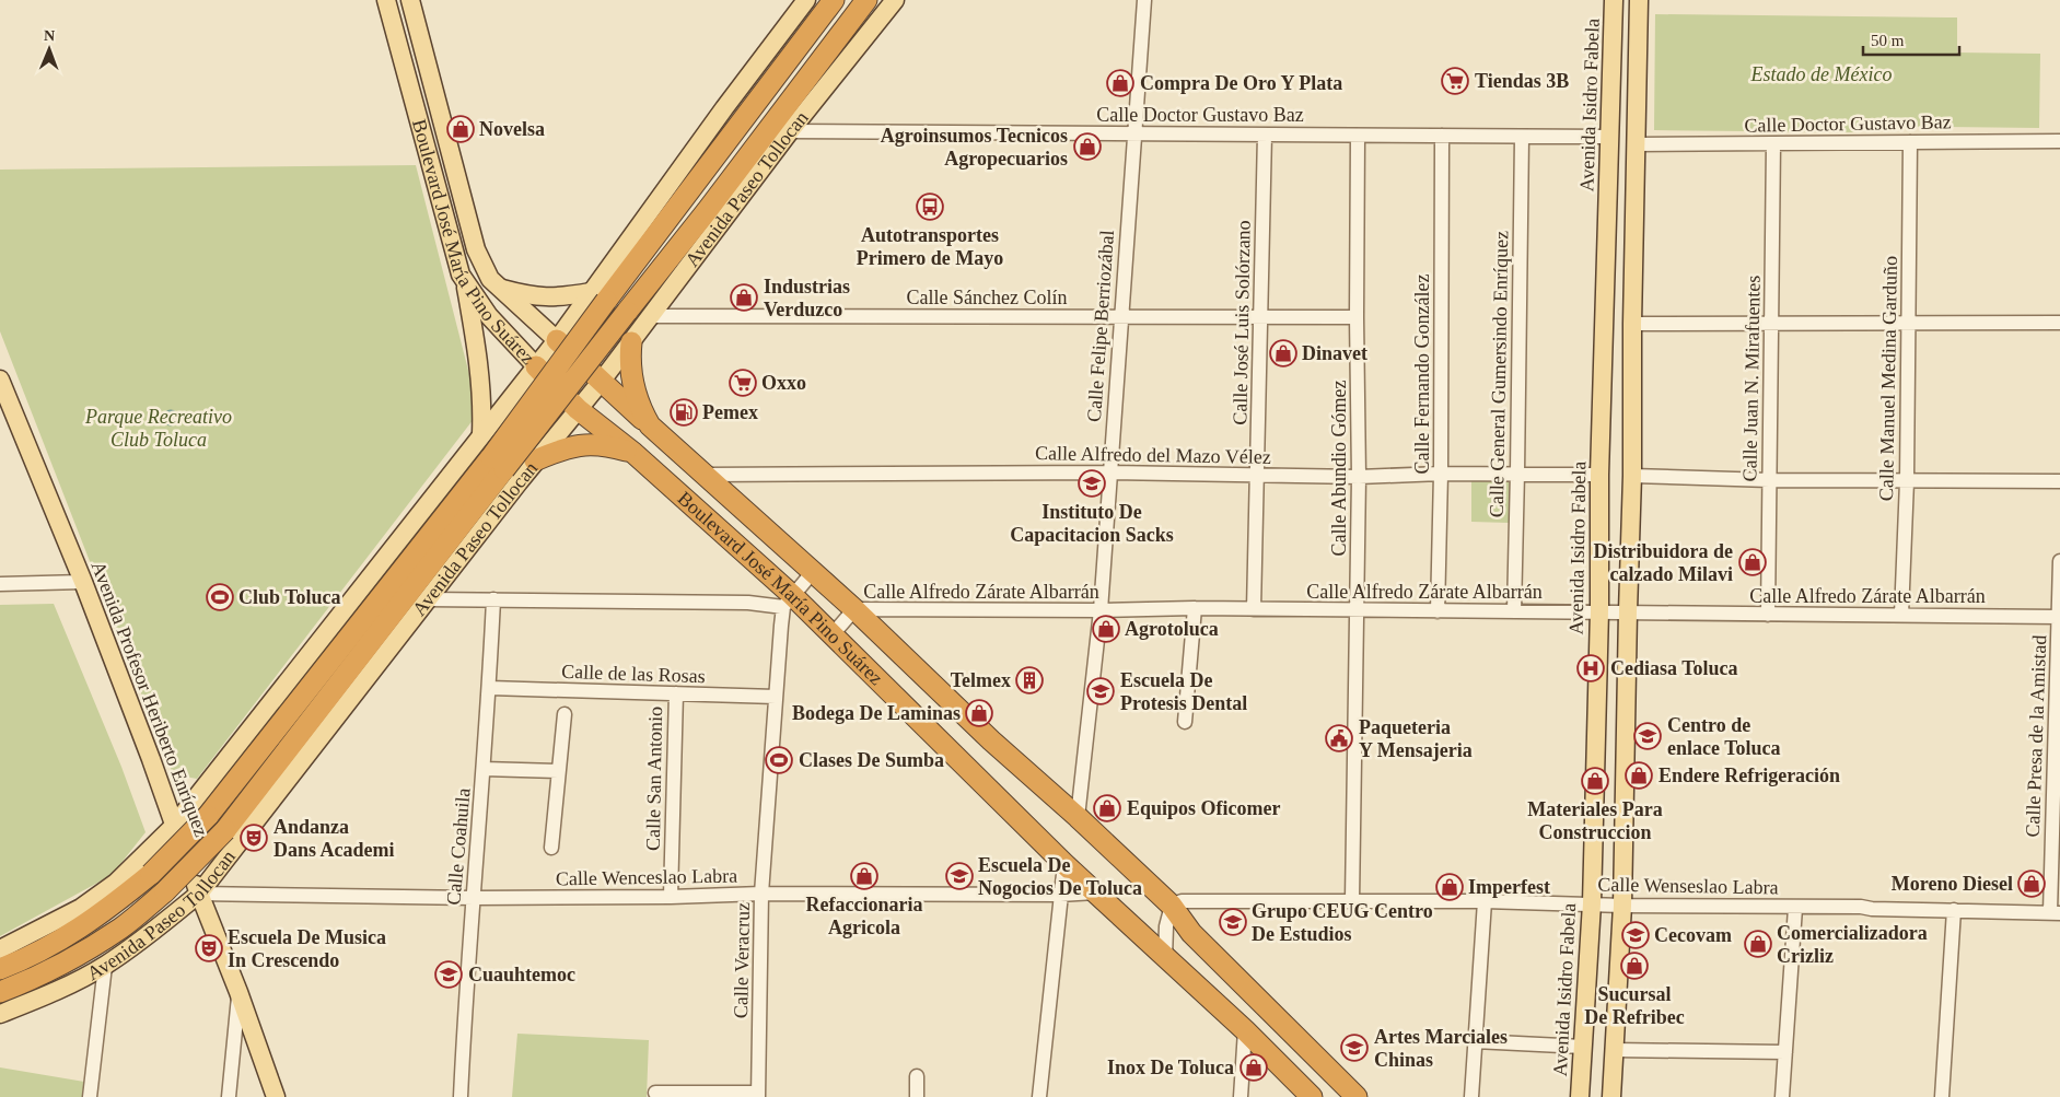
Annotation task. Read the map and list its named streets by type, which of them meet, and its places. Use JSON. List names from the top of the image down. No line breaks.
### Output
{"streets":{"highway":["Avenida Paseo Tollocan","Boulevard José María Pino Suárez"],"main road":["Avenida Isidro Fabela","Avenida Profesor Heriberto Enríquez"],"street":["Calle Doctor Gustavo Baz","Calle Sánchez Colín","Calle José Luis Solórzano","Calle Felipe Berriozábal","Calle Fernando González","Calle General Gumersindo Enríquez","Calle Juan N. Mirafuentes","Calle Manuel Medina Garduño","Calle Alfredo del Mazo Vélez","Calle Abundio Gómez","Calle Alfredo Zárate Albarrán","Calle de las Rosas","Calle Presa de la Amistad","Calle San Antonio","Calle Coahuila","Calle Wenceslao Labra","Calle Wenseslao Labra","Calle Veracruz"]},"crossings":[["Avenida Isidro Fabela","Calle Doctor Gustavo Baz"],["Avenida Isidro Fabela","Calle Alfredo del Mazo Vélez"],["Avenida Isidro Fabela","Calle Alfredo Zárate Albarrán"],["Avenida Isidro Fabela","Calle Wenseslao Labra"],["Calle Doctor Gustavo Baz","Avenida Paseo Tollocan"],["Calle Doctor Gustavo Baz","Calle José Luis Solórzano"],["Calle Doctor Gustavo Baz","Calle Felipe Berriozábal"],["Calle Doctor Gustavo Baz","Calle Fernando González"],["Calle Doctor Gustavo Baz","Calle General Gumersindo Enríquez"],["Calle Doctor Gustavo Baz","Calle Juan N. Mirafuentes"],["Calle Doctor Gustavo Baz","Calle Manuel Medina Garduño"],["Calle Doctor Gustavo Baz","Calle Abundio Gómez"],["Avenida Paseo Tollocan","Boulevard José María Pino Suárez"],["Avenida Paseo Tollocan","Calle Sánchez Colín"],["Avenida Paseo Tollocan","Avenida Profesor Heriberto Enríquez"],["Avenida Paseo Tollocan","Calle Wenceslao Labra"],["Boulevard José María Pino Suárez","Calle Felipe Berriozábal"],["Boulevard José María Pino Suárez","Calle Alfredo del Mazo Vélez"],["Boulevard José María Pino Suárez","Calle Alfredo Zárate Albarrán"],["Boulevard José María Pino Suárez","Calle Wenceslao Labra"],["Boulevard José María Pino Suárez","Calle Wenseslao Labra"],["Boulevard José María Pino Suárez","Calle Veracruz"],["Calle Sánchez Colín","Calle José Luis Solórzano"],["Calle Sánchez Colín","Calle Felipe Berriozábal"],["Calle Sánchez Colín","Calle Abundio Gómez"],["Calle José Luis Solórzano","Calle Alfredo del Mazo Vélez"],["Calle José Luis Solórzano","Calle Alfredo Zárate Albarrán"],["Calle Felipe Berriozábal","Calle Alfredo del Mazo Vélez"],["Calle Felipe Berriozábal","Calle Alfredo Zárate Albarrán"],["Calle Fernando González","Calle Alfredo del Mazo Vélez"],["Calle Fernando González","Calle Alfredo Zárate Albarrán"],["Calle General Gumersindo Enríquez","Calle Alfredo del Mazo Vélez"],["Calle General Gumersindo Enríquez","Calle Alfredo Zárate Albarrán"],["Calle Juan N. Mirafuentes","Calle Alfredo Zárate Albarrán"],["Calle Manuel Medina Garduño","Calle Alfredo Zárate Albarrán"],["Calle Alfredo del Mazo Vélez","Calle Abundio Gómez"],["Calle Abundio Gómez","Calle Alfredo Zárate Albarrán"],["Calle Abundio Gómez","Calle Wenseslao Labra"],["Calle Alfredo Zárate Albarrán","Calle Presa de la Amistad"],["Calle de las Rosas","Calle San Antonio"],["Calle de las Rosas","Calle Coahuila"],["Calle de las Rosas","Calle Veracruz"],["Avenida Profesor Heriberto Enríquez","Calle Wenceslao Labra"],["Calle Presa de la Amistad","Calle Wenseslao Labra"],["Calle San Antonio","Calle Wenceslao Labra"],["Calle Coahuila","Calle Wenceslao Labra"],["Calle Wenceslao Labra","Calle Veracruz"]],"parks":["Estado de México","Parque Recreativo Club Toluca"],"places":{"supermarket":["Tiendas 3B","Oxxo"],"shop":["Compra De Oro Y Plata","Novelsa","Agroinsumos Tecnicos Agropecuarios","Industrias Verduzco","Dinavet","Distribuidora de calzado Milavi","Agrotoluca","Bodega De Laminas","Endere Refrigeración","Materiales Para Construccion","Equipos Oficomer","Refaccionaria Agricola","Moreno Diesel","Imperfest","Comercializadora Crizliz","Sucursal De Refribec","Inox De Toluca"],"bus stop":["Autotransportes Primero de Mayo"],"fuel station":["Pemex"],"school or university":["Instituto De Capacitacion Sacks","Escuela De Protesis Dental","Centro de enlace Toluca","Escuela De Nogocios De Toluca","Grupo CEUG Centro De Estudios","Cecovam","Cuauhtemoc","Artes Marciales Chinas"],"sports":["Club Toluca","Clases De Sumba"],"hospital":["Cediasa Toluca"],"building":["Telmex"],"public building":["Paqueteria Y Mensajeria"],"theatre":["Andanza Dans Academi","Escuela De Musica In Crescendo"]},"scale_bar":"50 m","north":"top"}
